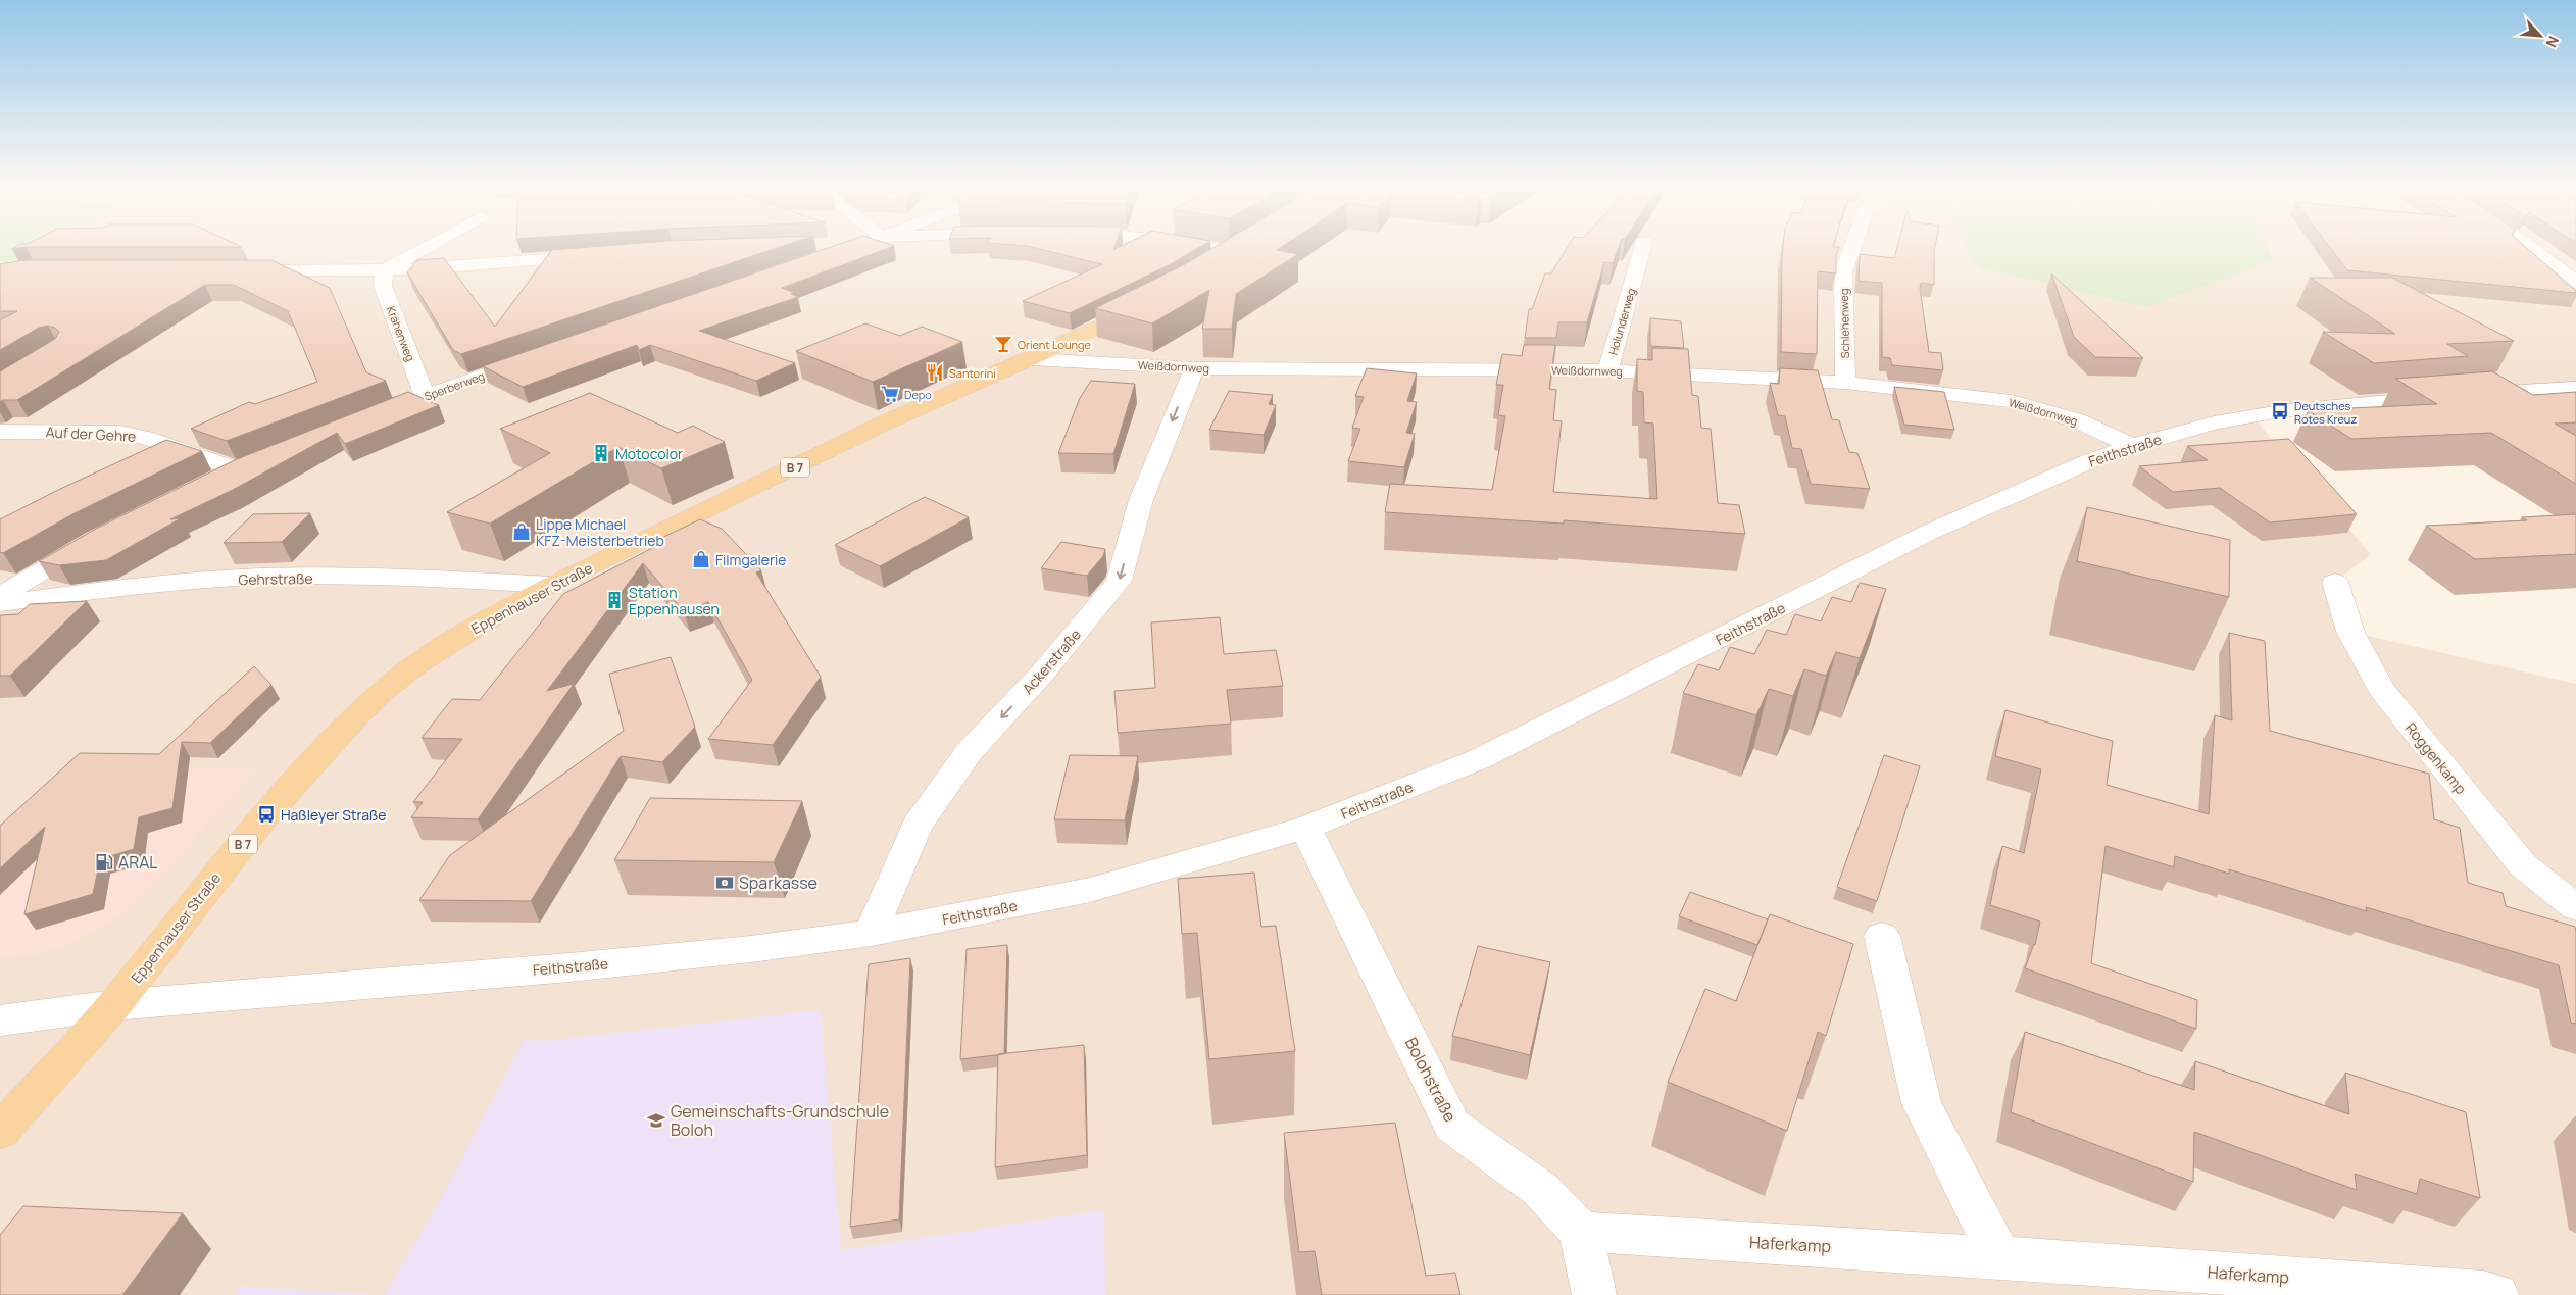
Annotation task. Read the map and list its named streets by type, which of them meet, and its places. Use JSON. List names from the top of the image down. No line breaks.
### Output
{"streets":{"main road":["B 7","Eppenhauser Straße"],"street":["Holunderweg","Schlehenweg","Krähenweg","Weißdornweg","Sperberweg","Auf der Gehre","Feithstraße","Gehrstraße","Ackerstraße","Roggenkamp","Bolohstraße","Haferkamp"]},"crossings":[["Holunderweg","Weißdornweg"],["Schlehenweg","Weißdornweg"],["Krähenweg","Sperberweg"],["Weißdornweg","Feithstraße"],["Weißdornweg","Eppenhauser Straße"],["Weißdornweg","Ackerstraße"],["Feithstraße","Eppenhauser Straße"],["Feithstraße","Ackerstraße"],["Feithstraße","Bolohstraße"],["Gehrstraße","Eppenhauser Straße"],["Bolohstraße","Haferkamp"]],"one_way":["Ackerstraße"],"places":{"bar":["Orient Lounge"],"restaurant":["Santorini"],"supermarket":["Depo"],"bus stop":["Deutsches Rotes Kreuz","Haßleyer Straße"],"building":["Motocolor","Station Eppenhausen"],"shop":["Lippe Michael KFZ-Meisterbetrieb","Filmgalerie"],"fuel station":["ARAL"],"bank":["Sparkasse"],"school or university":["Gemeinschafts-Grundschule Boloh"]},"north":"bottom right"}
